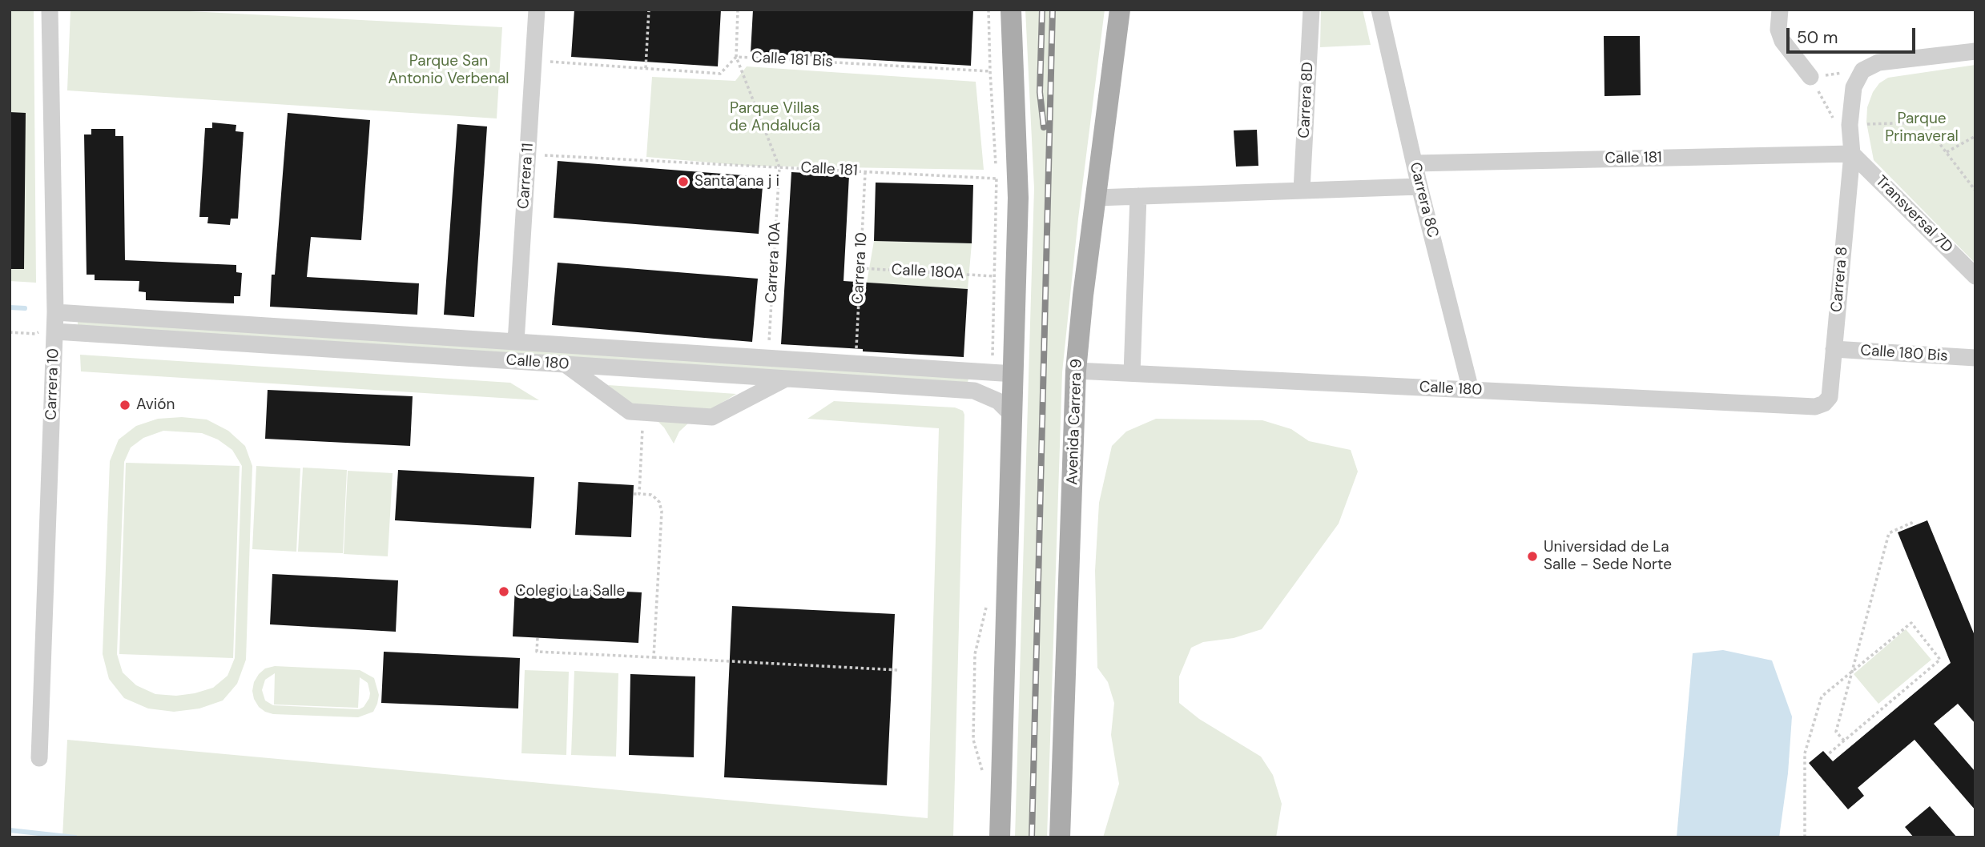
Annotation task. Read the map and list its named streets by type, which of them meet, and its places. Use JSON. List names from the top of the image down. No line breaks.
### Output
{"streets":{"main road":["Avenida Carrera 9"],"street":["Carrera 8D","Calle 181","Carrera 11","Carrera 8C","Transversal 7D","Carrera 10","Carrera 8","Calle 180 Bis","Calle 180"],"path":["Calle 181 Bis","Carrera 10A","Calle 180A"]},"crossings":[["Calle 181 Bis","Carrera 11"],["Calle 181","Carrera 11"],["Calle 181","Carrera 8C"],["Calle 181","Transversal 7D"],["Calle 181","Carrera 10A"],["Calle 181","Carrera 10"],["Calle 181","Carrera 8"],["Carrera 11","Calle 180"],["Carrera 8C","Calle 180"],["Transversal 7D","Carrera 8"],["Carrera 10A","Calle 180"],["Carrera 10","Calle 180A"],["Carrera 10","Calle 180"],["Carrera 8","Calle 180 Bis"],["Carrera 8","Calle 180"],["Calle 180","Avenida Carrera 9"]],"parks":["Parque San Antonio Verbenal","Parque Villas de Andalucía","Parque Primaveral"],"places":["Santa ana j i","Avión","Universidad de La Salle - Sede Norte","Colegio La Salle"],"scale_bar":"50 m"}
